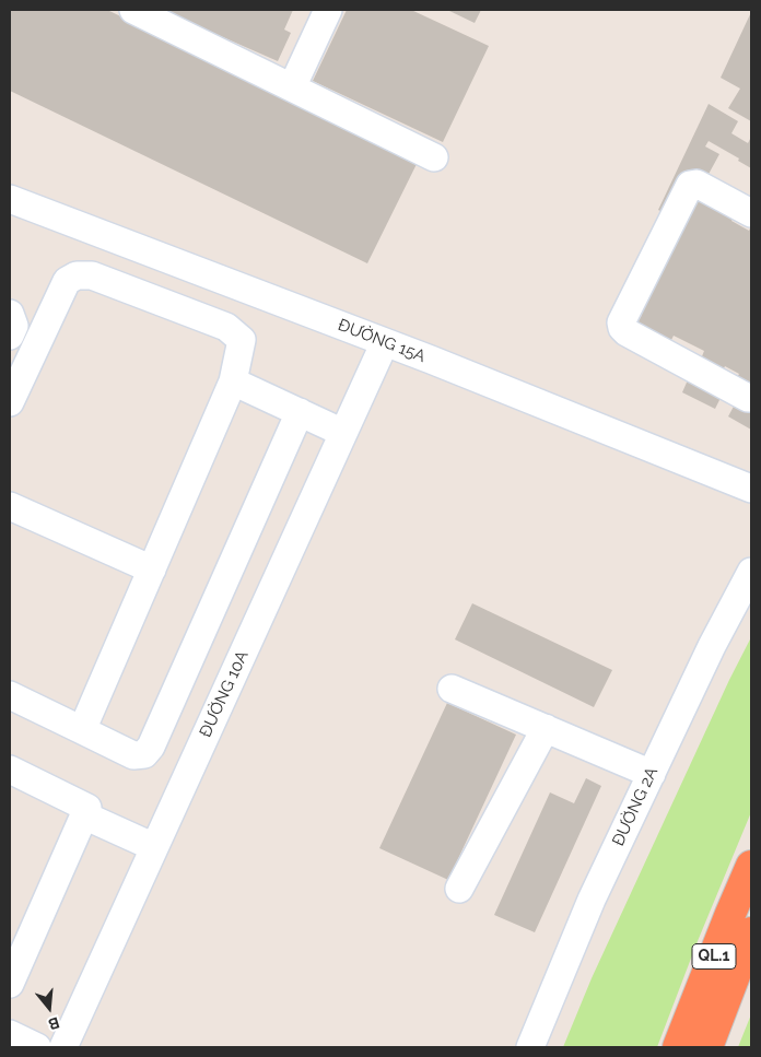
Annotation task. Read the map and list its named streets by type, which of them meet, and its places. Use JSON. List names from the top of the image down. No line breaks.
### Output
{"streets":{"highway":["QL.1"],"street":["ĐƯỜNG 15A","ĐƯỜNG 10A","ĐƯỜNG 2A"]},"crossings":[["ĐƯỜNG 15A","ĐƯỜNG 10A"]],"north":"bottom"}
